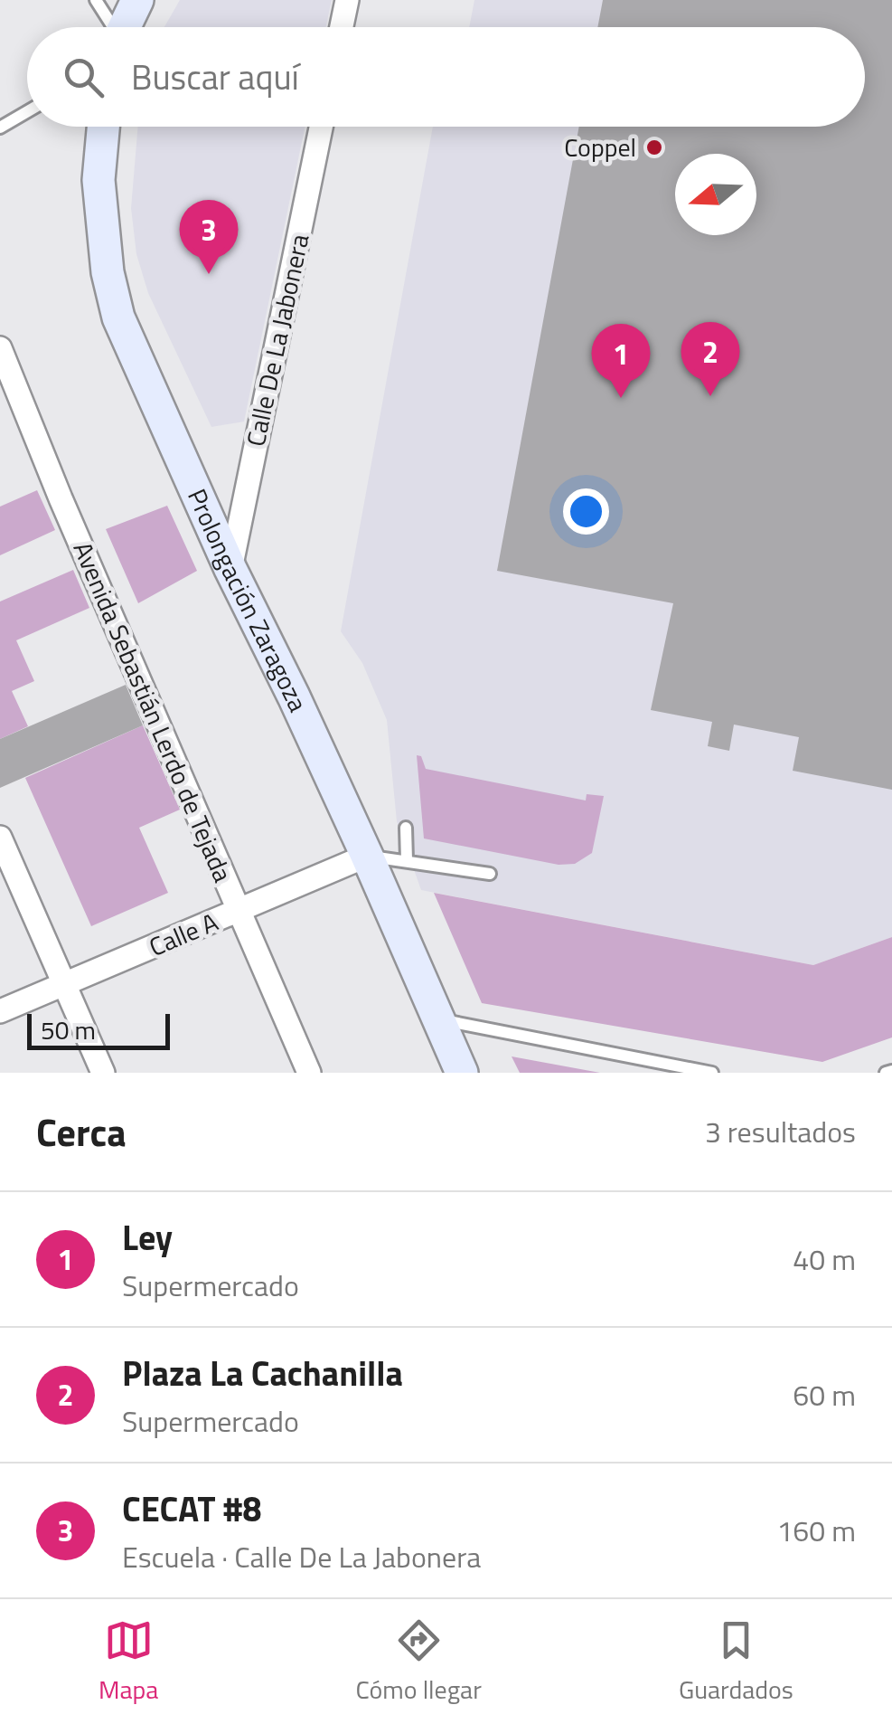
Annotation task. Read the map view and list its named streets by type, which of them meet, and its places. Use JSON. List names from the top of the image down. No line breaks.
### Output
{"streets":{"main road":["Prolongación Zaragoza"],"street":["Calle De La Jabonera","Avenida Sebastián Lerdo de Tejada","Calle A"]},"crossings":[["Calle De La Jabonera","Prolongación Zaragoza"],["Prolongación Zaragoza","Calle A"],["Avenida Sebastián Lerdo de Tejada","Calle A"]],"places":["Coppel"],"scale_bar":"50 m","north":"left","page":{"search":"Buscar aquí","pins":["3","2","1"],"scale":"50 m","heading":["Cerca","3 resultados"],"list":[{"mark":"1","name":"Ley","note":"Supermercado","value":"40 m"},{"mark":"2","name":"Plaza La Cachanilla","note":"Supermercado","value":"60 m"},{"mark":"3","name":"CECAT #8","note":"Escuela · Calle De La Jabonera","value":"160 m"}],"nav":["Mapa","Cómo llegar","Guardados"]}}
